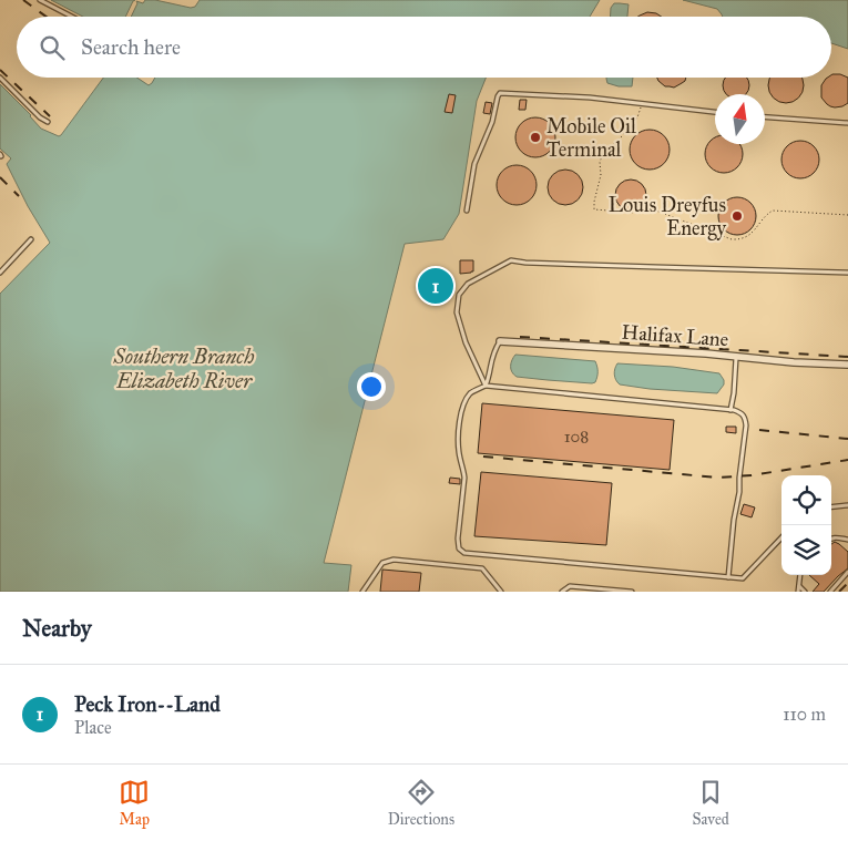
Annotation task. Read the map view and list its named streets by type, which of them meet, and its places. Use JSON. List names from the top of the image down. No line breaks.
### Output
{"streets":{"street":["Halifax Lane"]},"water":["Southern Branch Elizabeth River"],"places":["Mobile Oil Terminal","Louis Dreyfus Energy"],"house_numbers":["108"],"north":"top","page":{"search":"Search here","pins":"1","heading":"Nearby","list":[{"mark":"1","name":"Peck Iron--Land","note":"Place","value":"110 m"}],"nav":["Map","Directions","Saved"]}}
